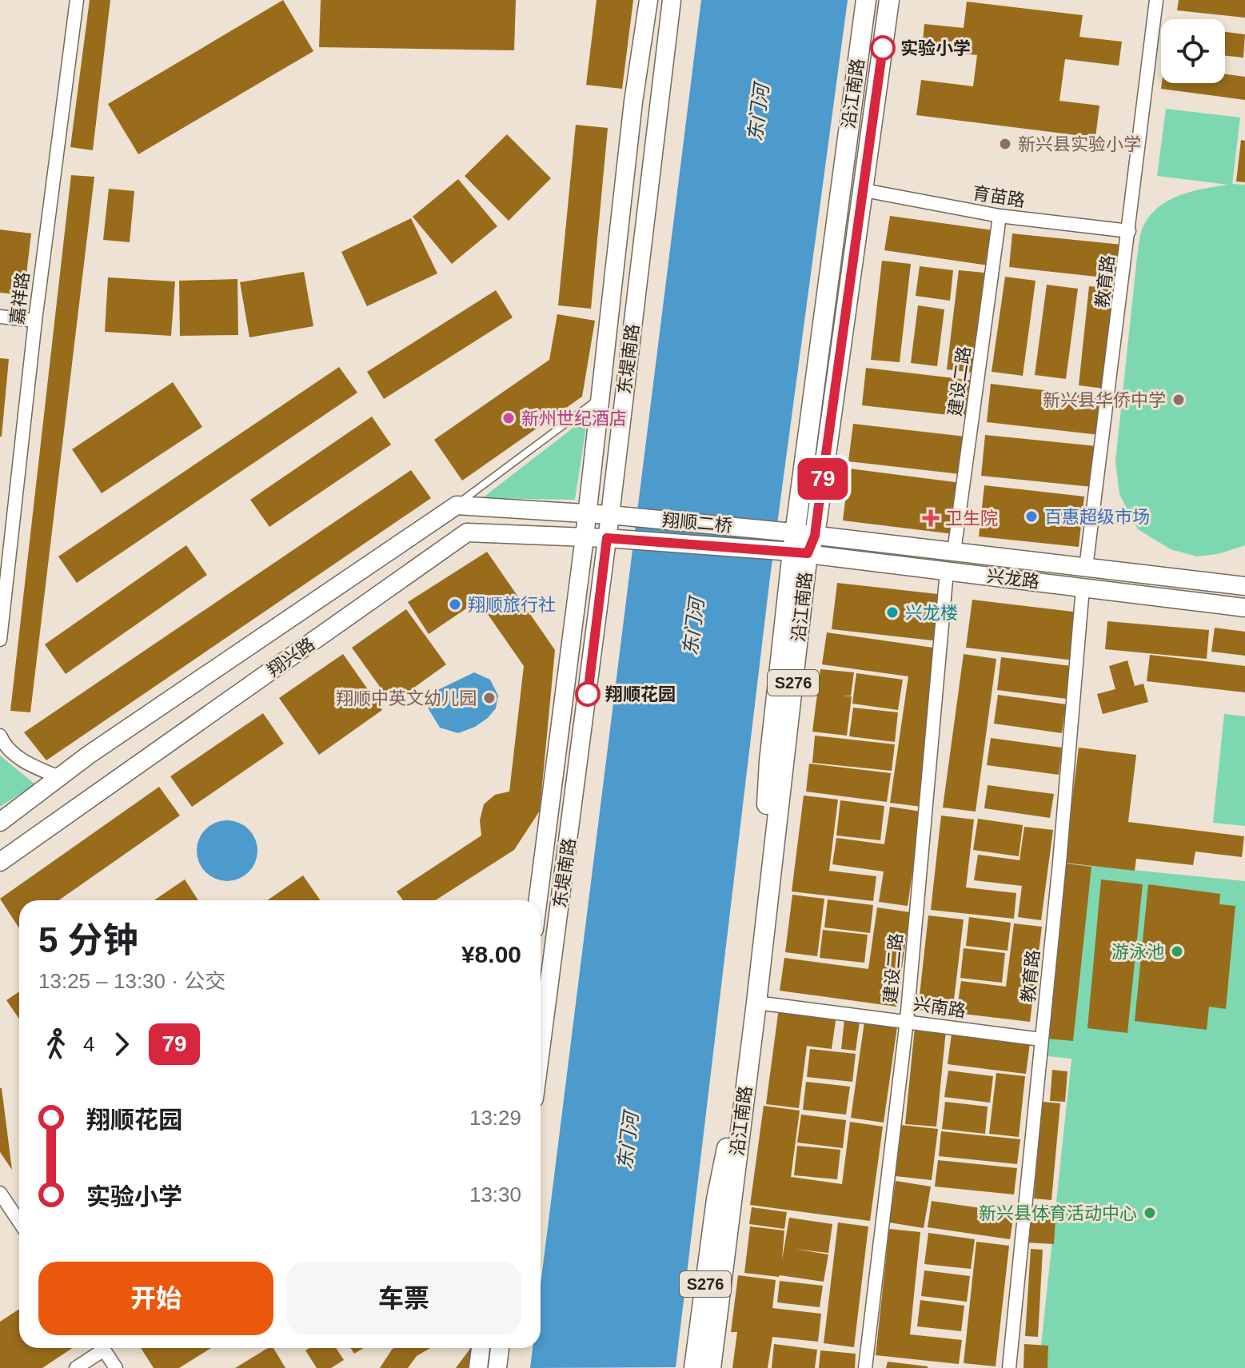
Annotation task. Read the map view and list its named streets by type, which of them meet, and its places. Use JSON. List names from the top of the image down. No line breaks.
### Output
{"streets":{"main road":["沿江南路","东堤南路","翔顺二桥","兴龙路","翔兴路","S276"],"street":["育苗路","教育路","嘉祥路","建设二路","兴南路"]},"crossings":[["沿江南路","育苗路"],["沿江南路","翔顺二桥"],["沿江南路","兴龙路"],["沿江南路","兴南路"],["育苗路","教育路"],["育苗路","建设二路"],["教育路","兴龙路"],["教育路","兴南路"],["东堤南路","翔顺二桥"],["东堤南路","翔兴路"],["建设二路","兴龙路"],["建设二路","兴南路"],["翔顺二桥","兴龙路"],["翔顺二桥","翔兴路"]],"water":["东门河"],"places":{"other":["实验小学","新兴县实验小学","新兴县华侨中学","新州世纪酒店","百惠超级市场","翔顺旅行社","兴龙楼","翔顺花园","翔顺中英文幼儿园","游泳池","新兴县体育活动中心"],"health":["卫生院"]},"lines":["bus line 79"],"page":{"on_map":"79","heading":["5 分钟","13:25 – 13:30 · 公交","¥8.00"],"legs":["4","79"],"list":[{"name":"翔顺花园","value":"13:29"},{"name":"实验小学","value":"13:30"}],"buttons":["开始","车票"]}}
